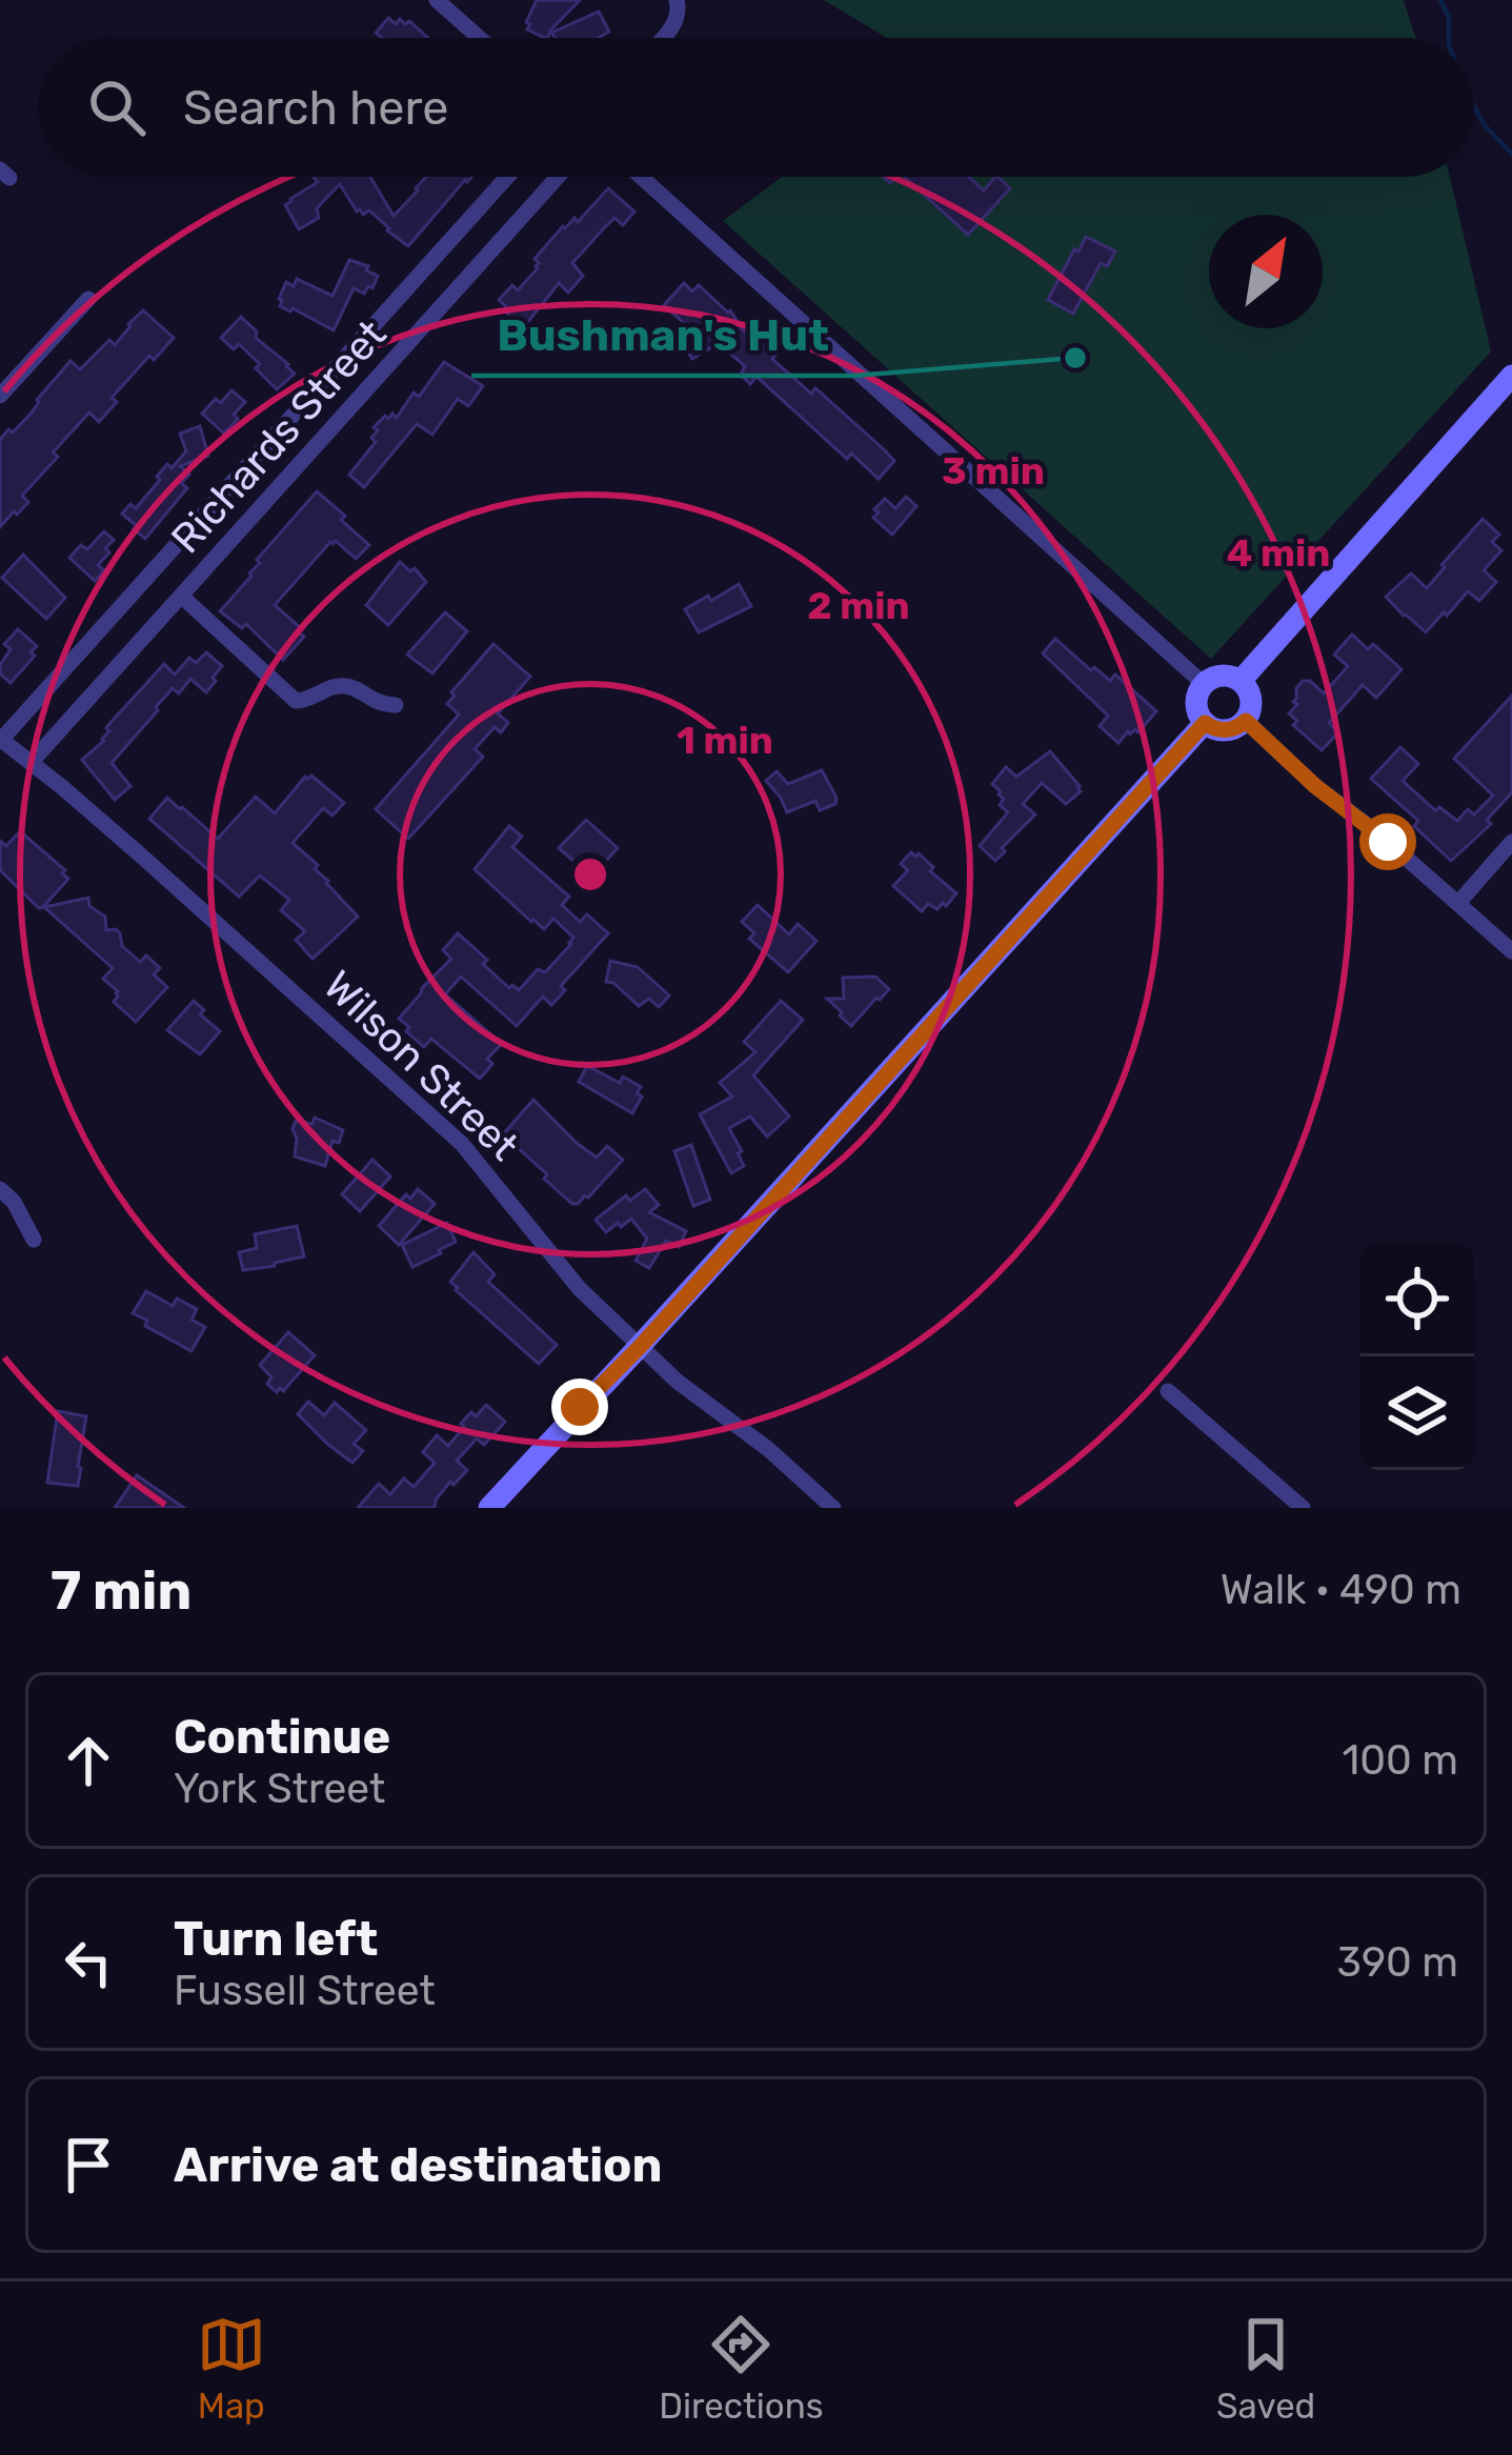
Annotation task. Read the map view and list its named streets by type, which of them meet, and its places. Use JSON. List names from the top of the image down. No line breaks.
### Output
{"streets":{"street":["Richards Street","Wilson Street"]},"crossings":[["Richards Street","Wilson Street"]],"places":["Bushman's Hut"],"north":"top right","page":{"search":"Search here","heading":["7 min","Walk · 490 m"],"list":[["Continue","York Street","100 m"],["Turn left","Fussell Street","390 m"],"Arrive at destination"],"nav":["Map","Directions","Saved"]},"rings":["3 min","4 min","2 min","1 min"]}
